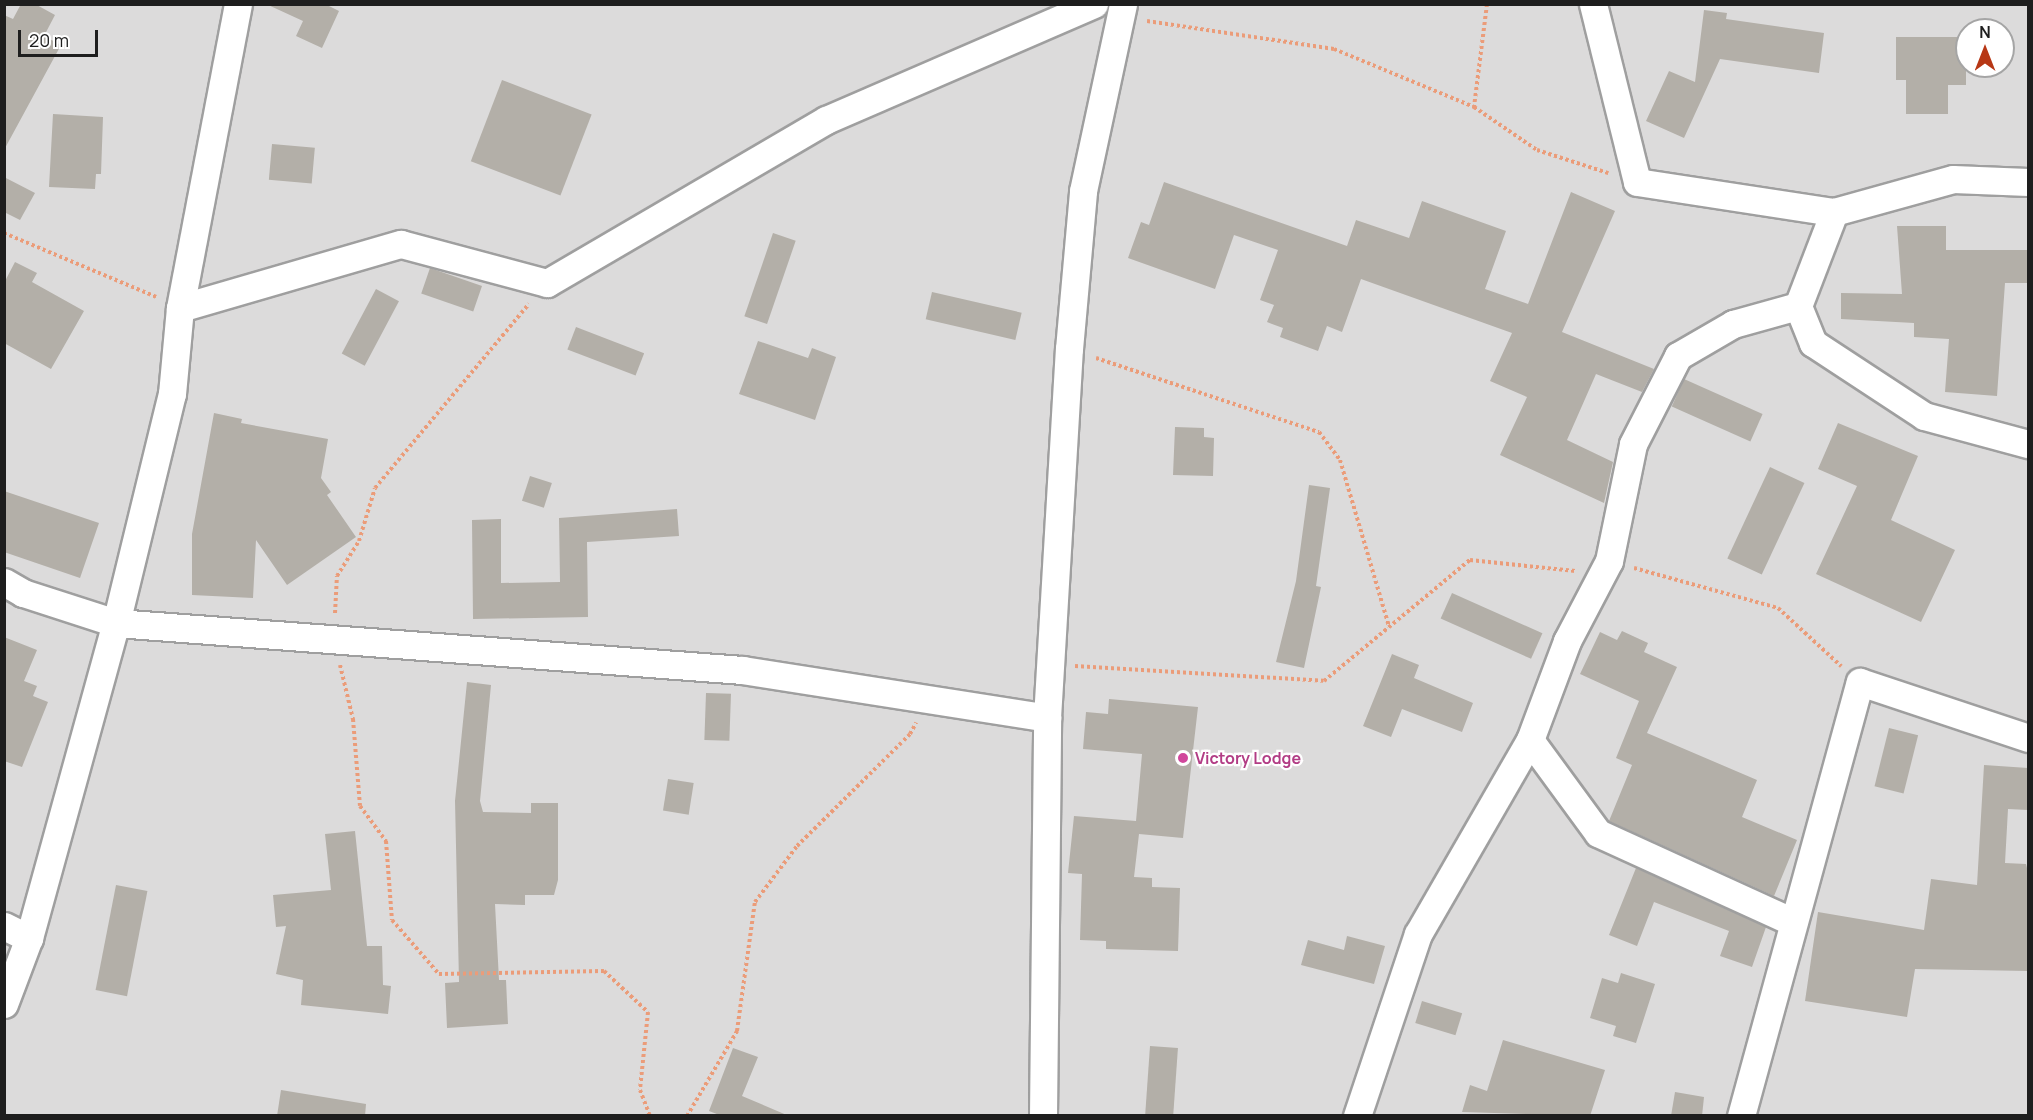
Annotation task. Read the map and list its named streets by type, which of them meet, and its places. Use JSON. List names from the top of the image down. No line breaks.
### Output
{"places":["Victory Lodge"],"scale_bar":"20 m","north":"top"}
